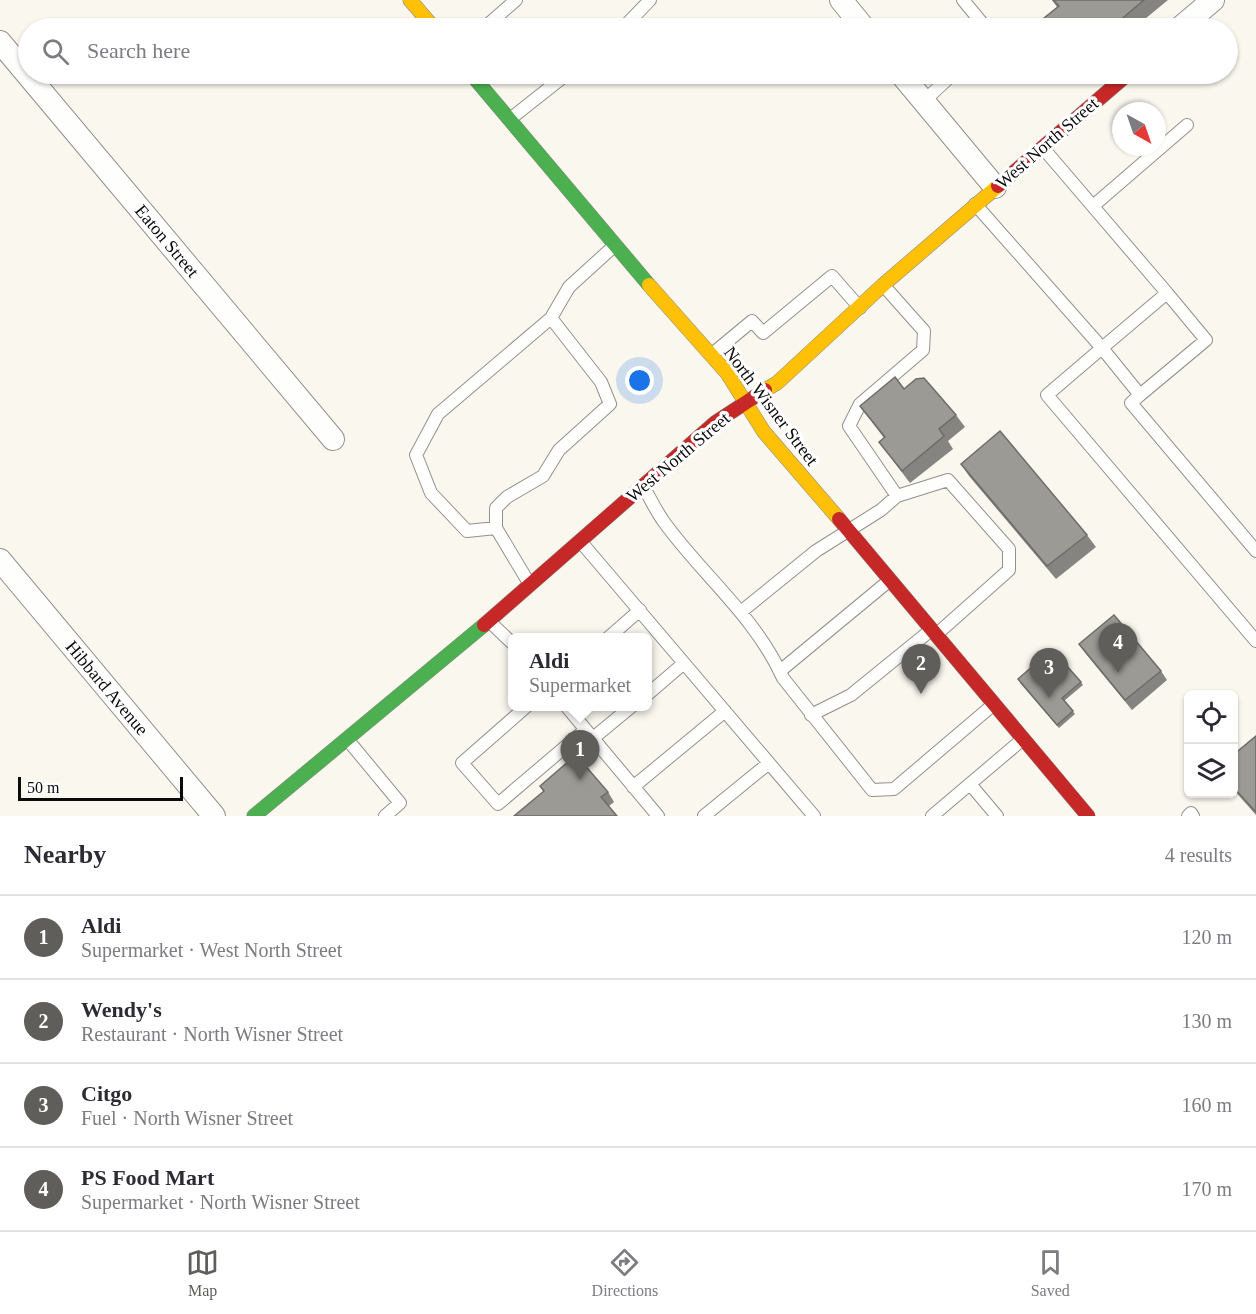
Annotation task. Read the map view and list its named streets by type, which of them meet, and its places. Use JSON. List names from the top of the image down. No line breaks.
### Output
{"streets":{"street":["West North Street","Eaton Street","North Wisner Street","Hibbard Avenue"]},"crossings":[["West North Street","North Wisner Street"]],"scale_bar":"50 m","north":"bottom right","page":{"search":"Search here","pins":["4","2","3","1"],"popup":["Aldi","Supermarket"],"scale":"50 m","heading":["Nearby","4 results"],"list":[{"mark":"1","name":"Aldi","note":"Supermarket · West North Street","value":"120 m"},{"mark":"2","name":"Wendy's","note":"Restaurant · North Wisner Street","value":"130 m"},{"mark":"3","name":"Citgo","note":"Fuel · North Wisner Street","value":"160 m"},{"mark":"4","name":"PS Food Mart","note":"Supermarket · North Wisner Street","value":"170 m"}],"nav":["Map","Directions","Saved"]}}
